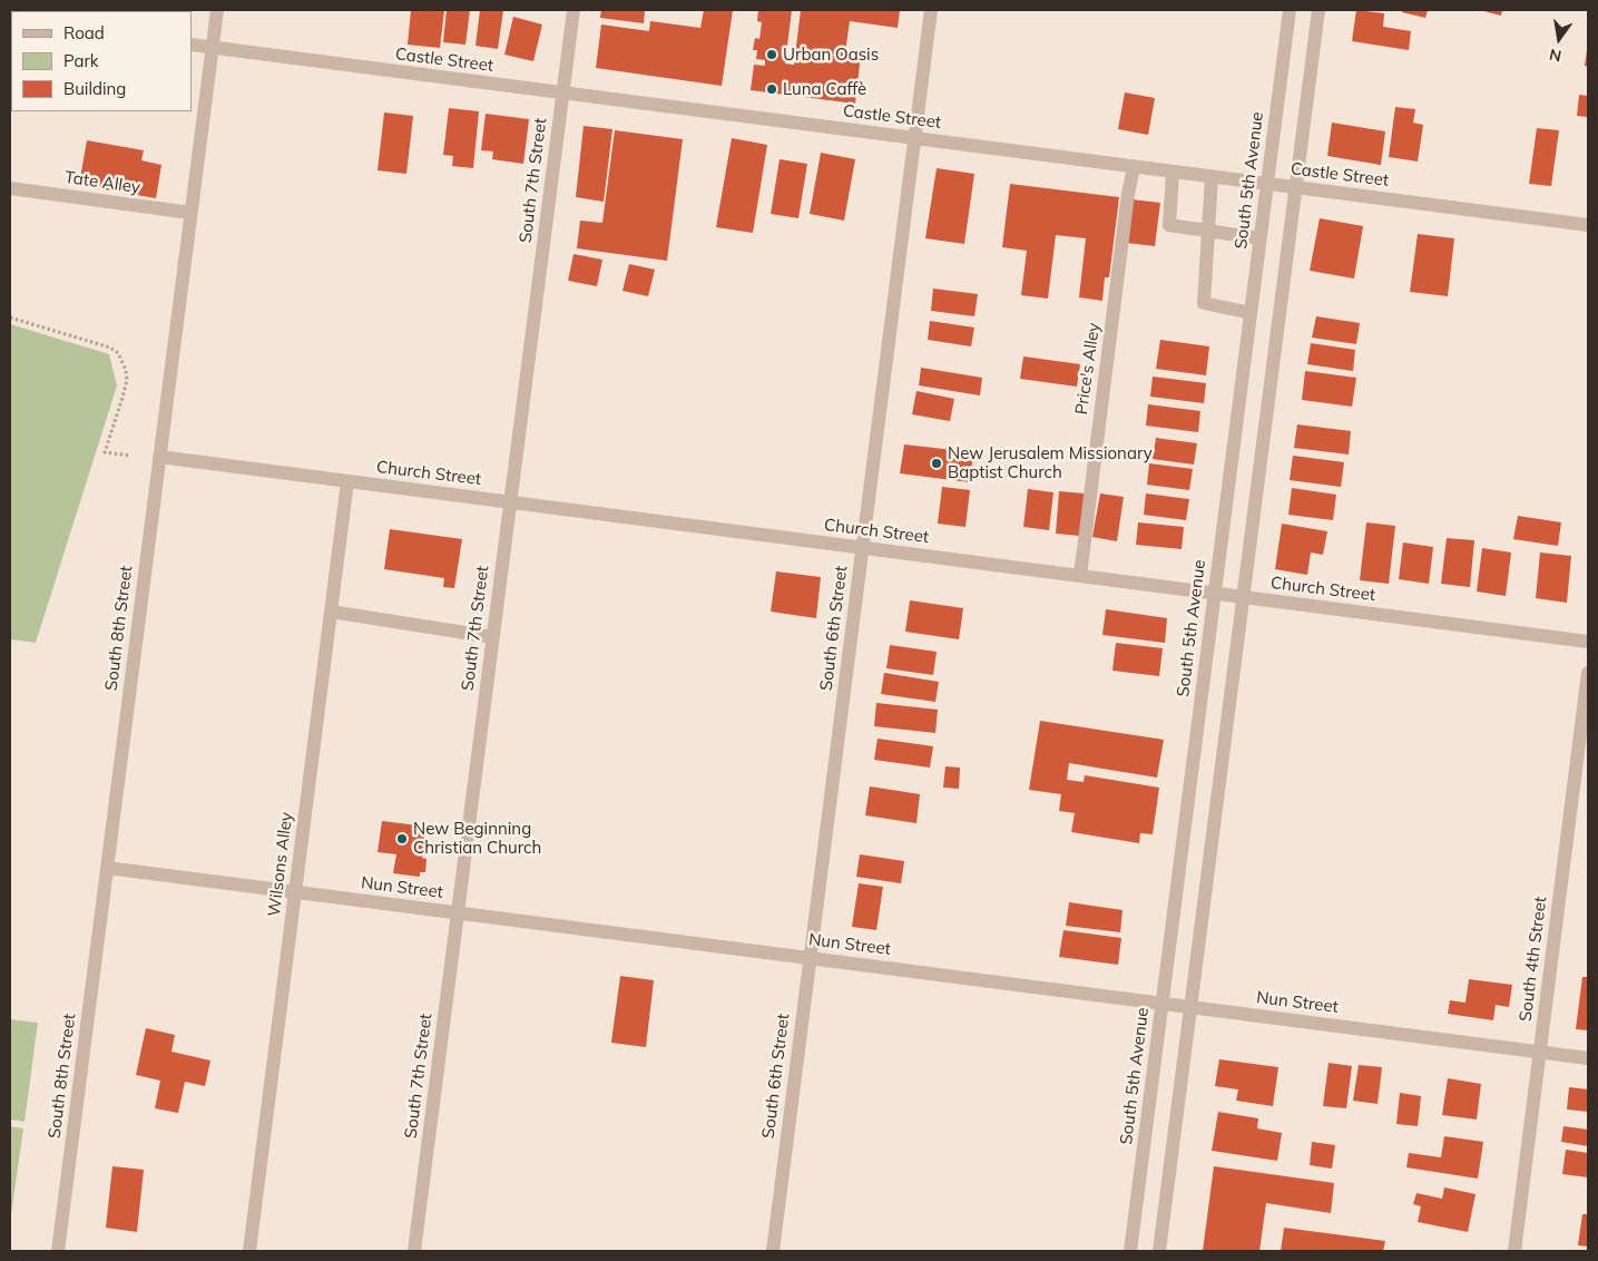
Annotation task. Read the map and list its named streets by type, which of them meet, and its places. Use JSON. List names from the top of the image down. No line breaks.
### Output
{"streets":{"street":["Castle Street","South 7th Street","South 5th Avenue","Tate Alley","Price's Alley","Church Street","South 8th Street","South 6th Street","Wilsons Alley","Nun Street","South 4th Street"]},"crossings":[["Castle Street","South 7th Street"],["Castle Street","South 5th Avenue"],["Castle Street","Price's Alley"],["Castle Street","South 8th Street"],["Castle Street","South 6th Street"],["South 7th Street","Church Street"],["South 7th Street","Nun Street"],["South 5th Avenue","Church Street"],["South 5th Avenue","Nun Street"],["Tate Alley","South 8th Street"],["Price's Alley","Church Street"],["Church Street","South 8th Street"],["Church Street","South 6th Street"],["Church Street","Wilsons Alley"],["South 8th Street","Nun Street"],["South 6th Street","Nun Street"],["Wilsons Alley","Nun Street"],["Nun Street","South 4th Street"]],"places":["Urban Oasis","Luna Caffè","New Jerusalem Missionary Baptist Church","New Beginning Christian Church"],"legend":["Road","Park","Building"],"north":"bottom"}
